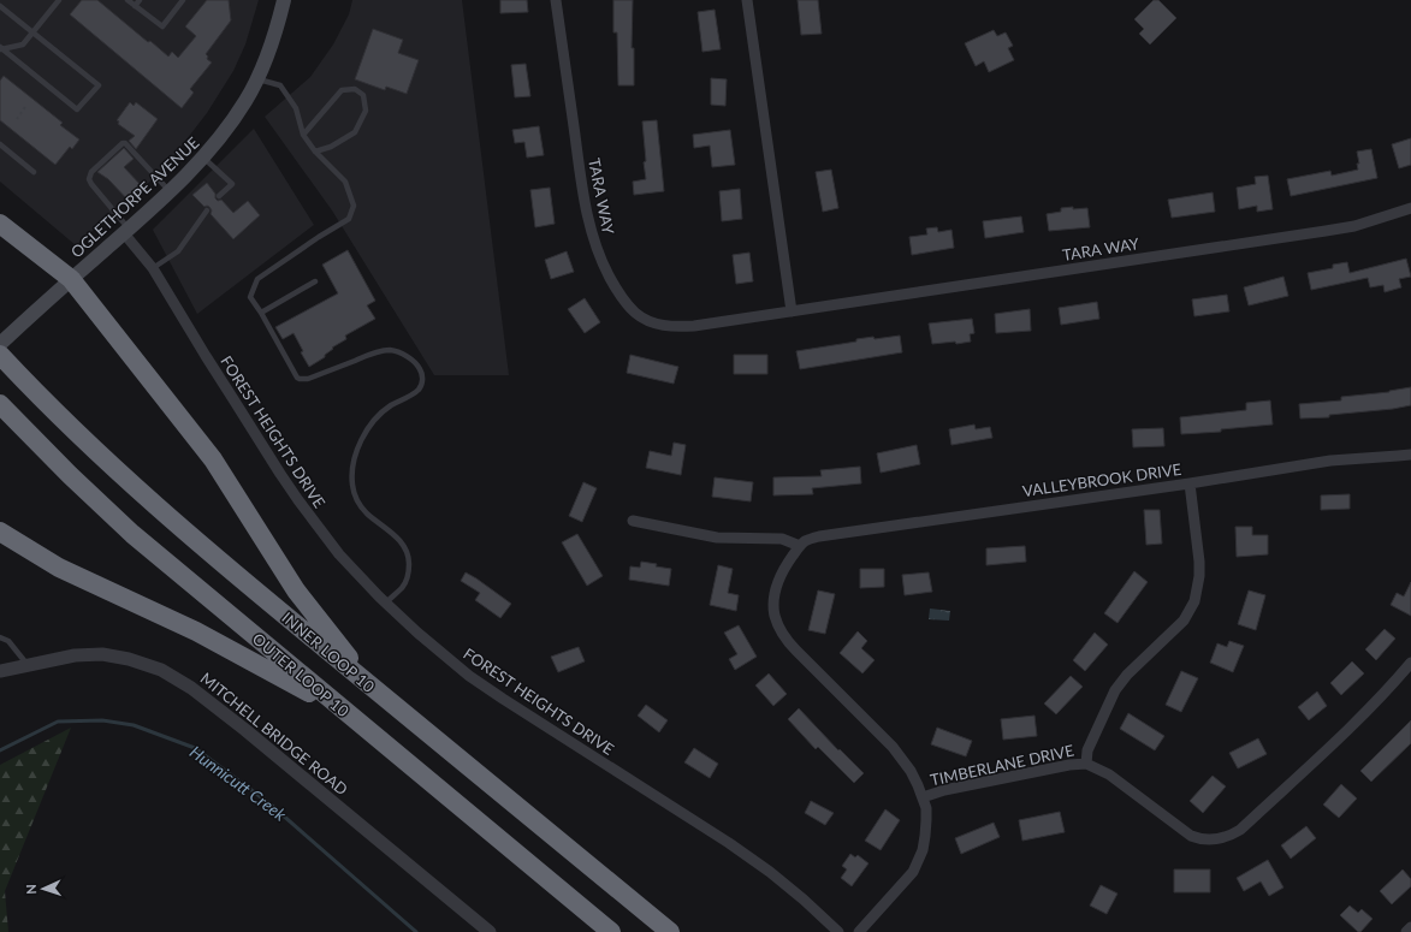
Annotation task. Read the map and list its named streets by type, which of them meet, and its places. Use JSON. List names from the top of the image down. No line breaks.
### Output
{"streets":{"highway":["INNER LOOP 10","OUTER LOOP 10"],"main road":["OGLETHORPE AVENUE"],"street":["TARA WAY","FOREST HEIGHTS DRIVE","VALLEYBROOK DRIVE","MITCHELL BRIDGE ROAD","TIMBERLANE DRIVE"]},"crossings":[["OGLETHORPE AVENUE","FOREST HEIGHTS DRIVE"]],"water":["Hunnicutt Creek"],"north":"left"}
